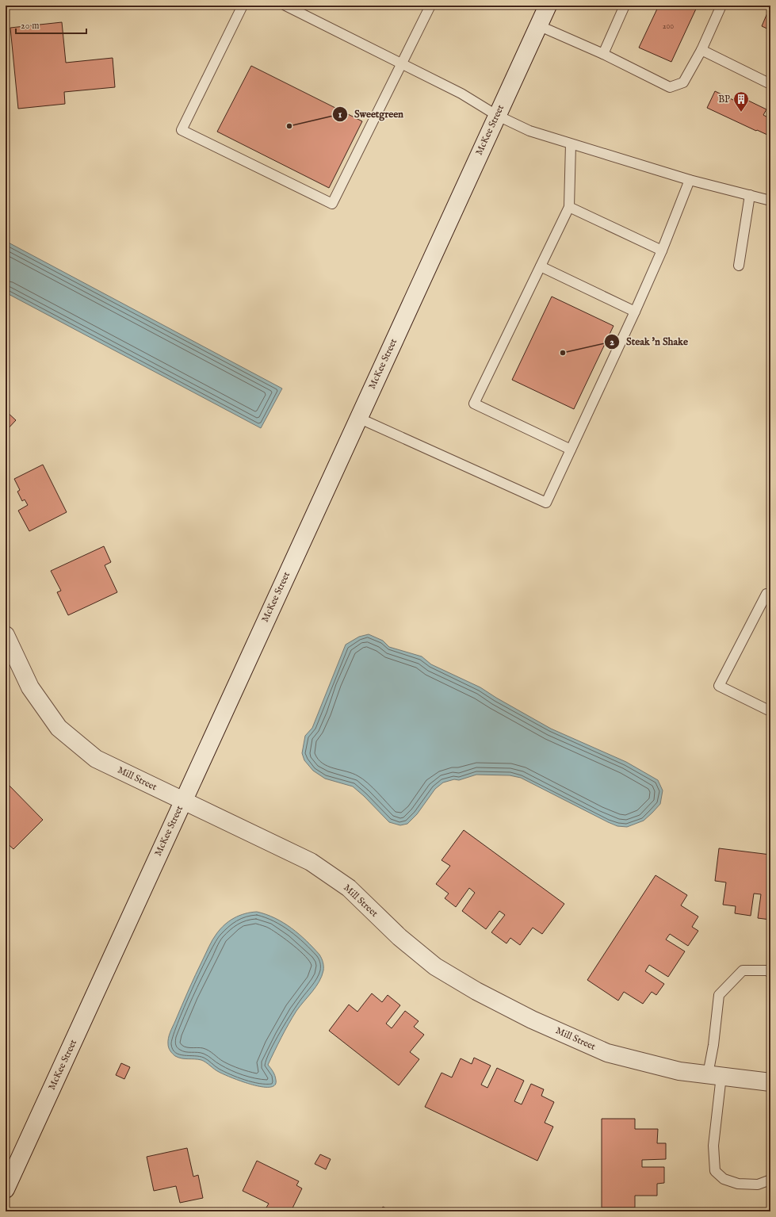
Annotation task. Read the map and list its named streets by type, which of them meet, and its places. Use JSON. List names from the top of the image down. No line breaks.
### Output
{"streets":{"street":["McKee Street","Mill Street"]},"crossings":[["McKee Street","Mill Street"]],"places":{"building":["BP"],"other":["Sweetgreen","Steak 'n Shake"]},"house_numbers":["200"],"scale_bar":"20 m"}
